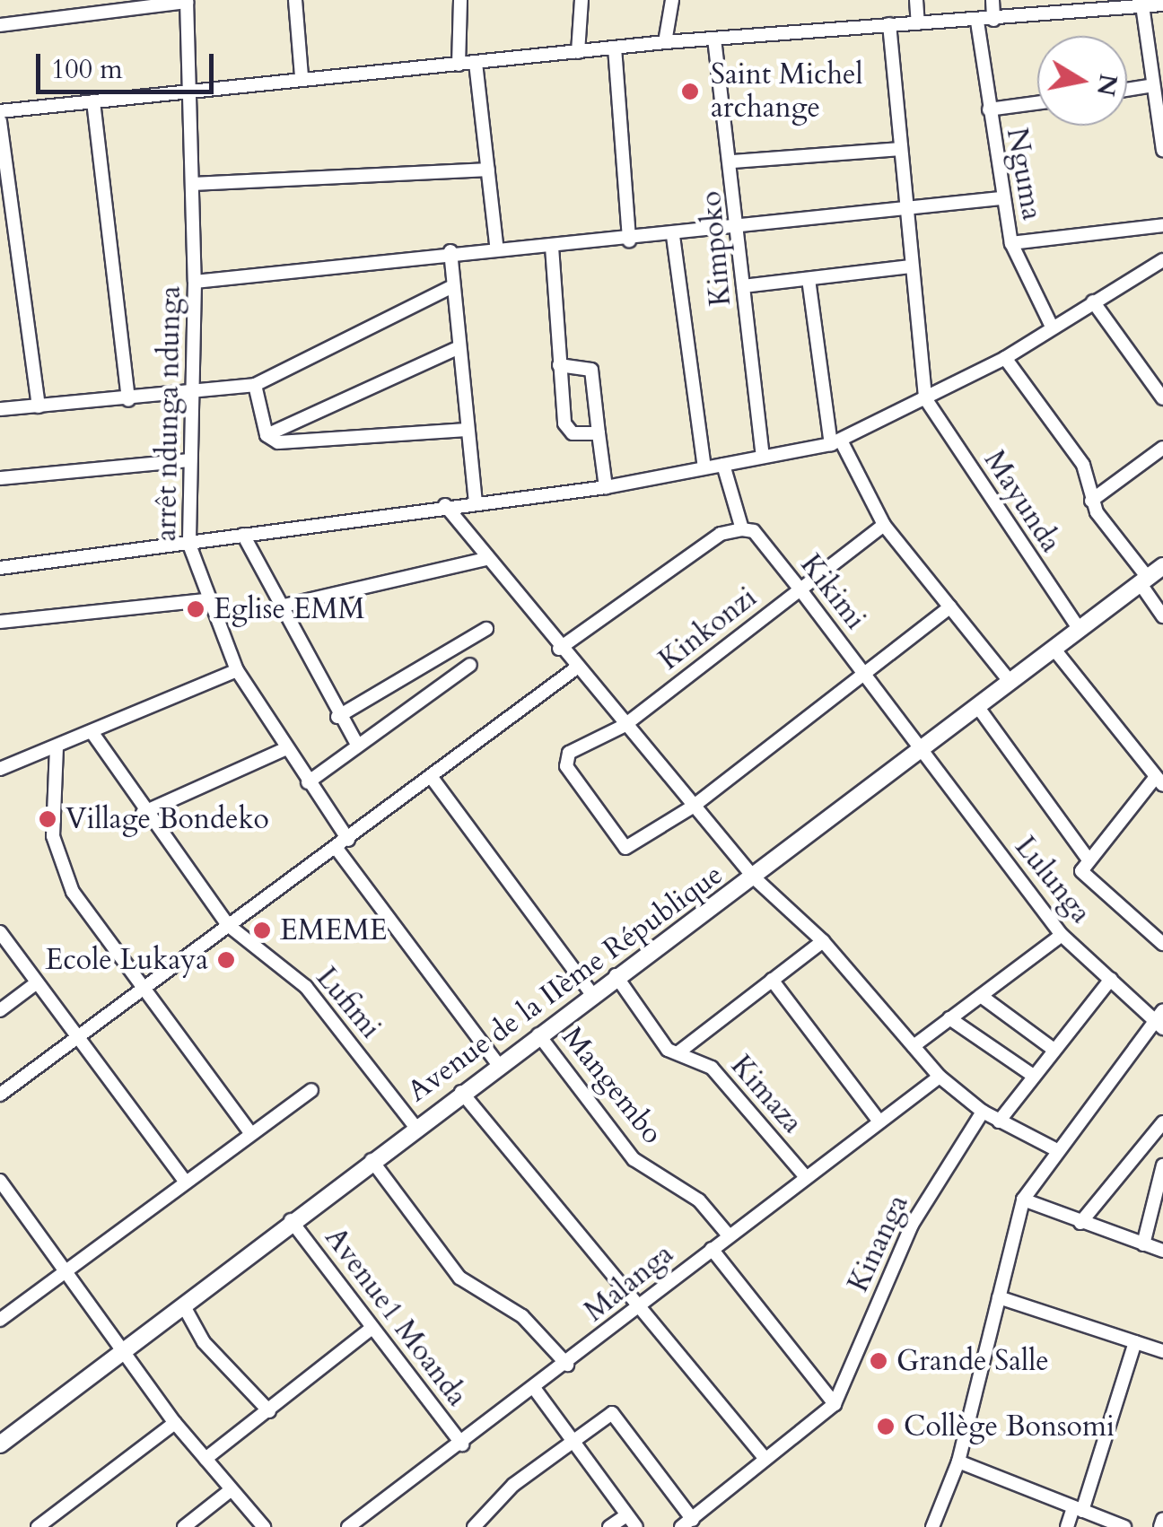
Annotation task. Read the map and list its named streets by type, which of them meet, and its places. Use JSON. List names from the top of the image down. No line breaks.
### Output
{"streets":{"street":["Nguma","Kimpoko","arrêt ndunga ndunga","Mayunda","Kikimi","Kinkonzi","Lulunga","Avenue de la IIème République","Lufimi","Mangembo","Kimaza","Kinanga","Malanga","Avenue1 Moanda"]},"crossings":[["Mayunda","Avenue de la IIème République"],["Kikimi","Kinkonzi"],["Kikimi","Lulunga"],["Kikimi","Avenue de la IIème République"],["Lulunga","Avenue de la IIème République"],["Avenue de la IIème République","Lufimi"],["Avenue de la IIème République","Mangembo"],["Avenue de la IIème République","Kimaza"],["Avenue de la IIème République","Avenue1 Moanda"],["Mangembo","Malanga"],["Kimaza","Malanga"],["Malanga","Avenue1 Moanda"]],"places":["Saint Michel archange","Eglise EMM","Village Bondeko","EMEME","Ecole Lukaya","Grande Salle","Collège Bonsomi"],"scale_bar":"100 m","north":"right"}
